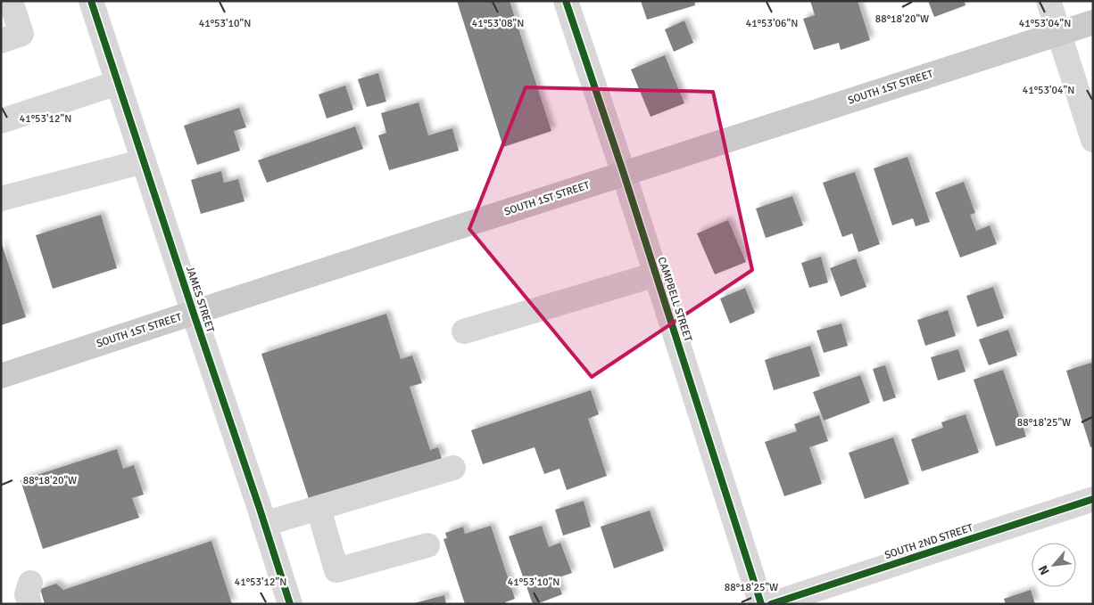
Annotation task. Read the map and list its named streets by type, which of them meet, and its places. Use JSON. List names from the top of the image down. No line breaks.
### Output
{"streets":{"main road":["SOUTH 1ST STREET"],"street":["JAMES STREET","CAMPBELL STREET","SOUTH 2ND STREET"]},"crossings":[["SOUTH 1ST STREET","JAMES STREET"],["SOUTH 1ST STREET","CAMPBELL STREET"]],"north":"bottom left","coordinates":["88°18'20\"W","41°53'10\"N","41°53'08\"N","41°53'06\"N","41°53'04\"N","41°53'12\"N","88°18'25\"W"]}
